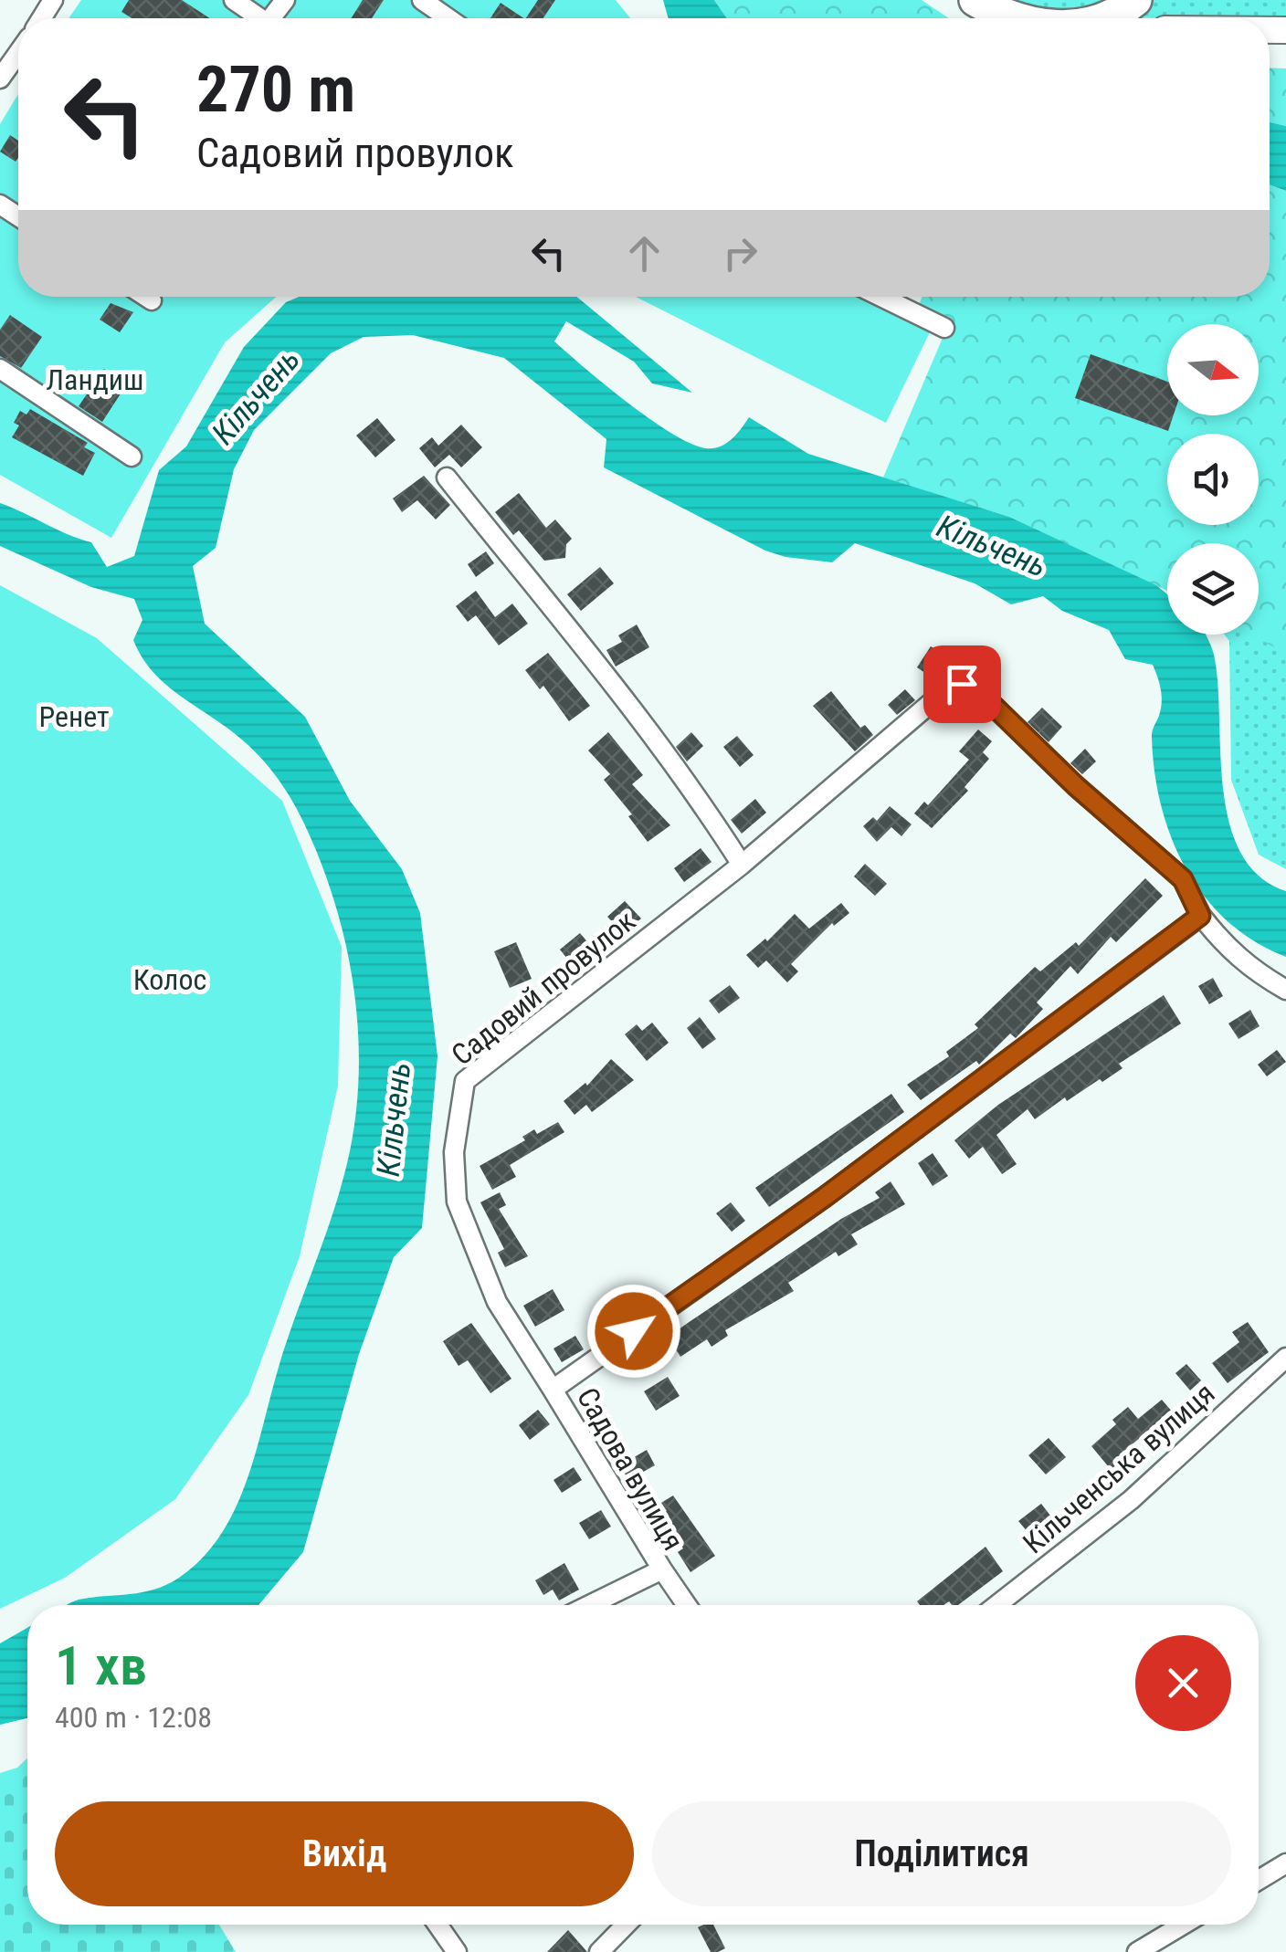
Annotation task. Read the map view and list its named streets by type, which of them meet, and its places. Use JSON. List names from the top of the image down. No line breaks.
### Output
{"streets":{"street":["Садовий провулок","Кільченська вулиця","Садова вулиця"]},"crossings":[["Садовий провулок","Садова вулиця"]],"water":["Кільчень"],"parks":["Ландиш","Ренет","Колос"],"north":"right","page":{"turn":["270 m","Садовий провулок"],"heading":["1 хв","400 m · 12:08"],"buttons":["Вихід","Поділитися"]}}
